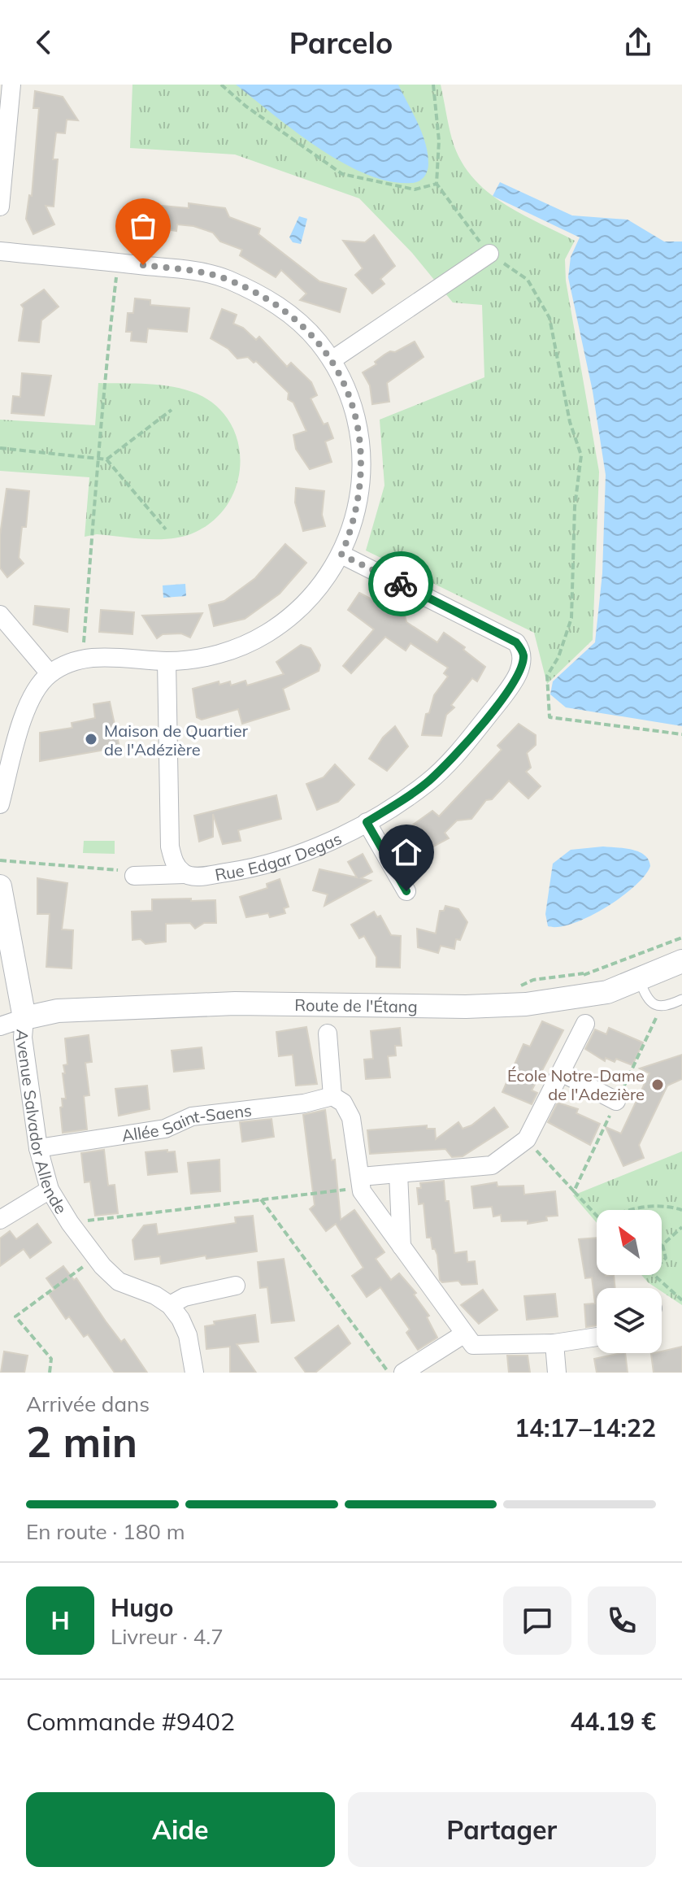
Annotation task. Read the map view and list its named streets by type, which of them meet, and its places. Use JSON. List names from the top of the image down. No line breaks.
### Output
{"streets":{"street":["Rue Edgar Degas","Route de l'Étang","Avenue Salvador Allende","Allée Saint-Saens"]},"crossings":[["Route de l'Étang","Avenue Salvador Allende"],["Avenue Salvador Allende","Allée Saint-Saens"]],"places":["Maison de Quartier de l'Adézière","École Notre-Dame de l'Adezière"],"north":"top left","page":{"header":"Parcelo","heading":["2 min","Arrivée dans","14:17–14:22"],"panel":["Hugo","Livreur · 4.7","Commande #9402","44.19 €"],"bar":"En route · 180 m","round":"H","buttons":["Aide","Partager"]}}
